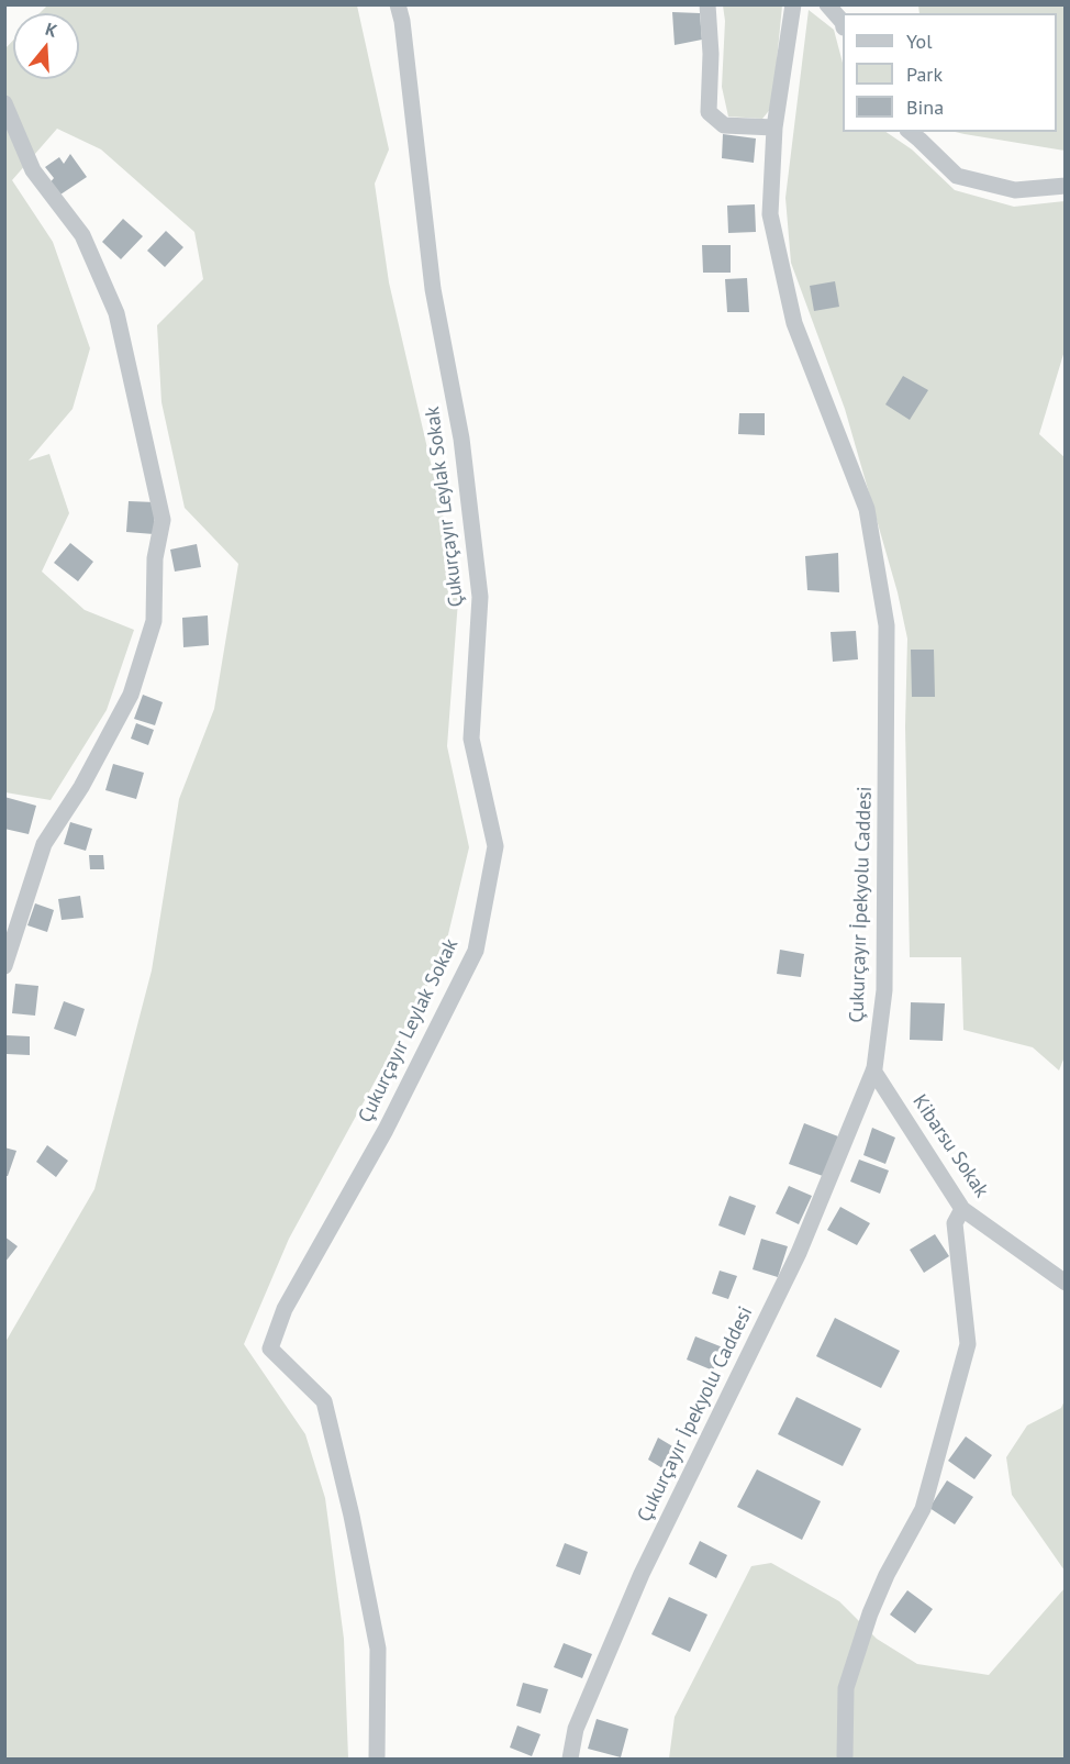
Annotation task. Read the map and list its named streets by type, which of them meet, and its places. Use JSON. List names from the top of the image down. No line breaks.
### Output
{"streets":{"street":["Çukurçayır Leylak Sokak","Çukurçayır İpekyolu Caddesi","Kibarsu Sokak"]},"crossings":[["Çukurçayır İpekyolu Caddesi","Kibarsu Sokak"]],"legend":["Yol","Park","Bina"],"north":"top"}
